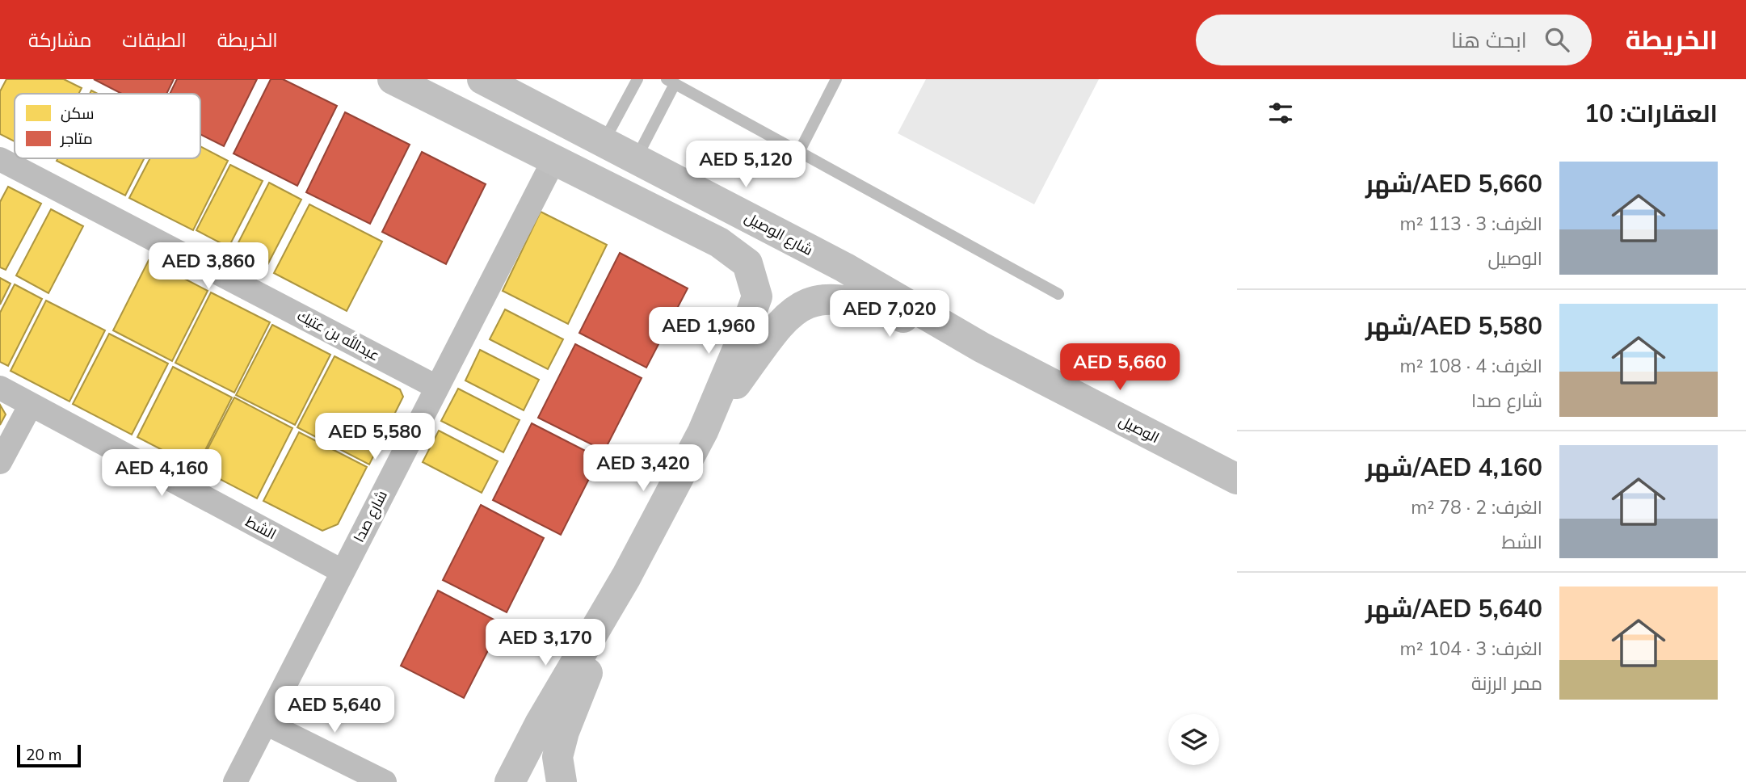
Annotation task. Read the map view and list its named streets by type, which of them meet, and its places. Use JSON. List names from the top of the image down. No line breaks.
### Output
{"streets":{"street":["شارع الوصيل","عبدالله بن عتيك","الوصيل","شارع صدا","الشط"]},"crossings":[["شارع الوصيل","الوصيل"],["عبدالله بن عتيك","شارع صدا"],["شارع صدا","الشط"]],"legend":["سكن","متاجر"],"scale_bar":"20 m","page":{"header":"الخريطة","search":"ابحث هنا","nav":["الخريطة","الطبقات","مشاركة"],"heading":"العقارات: 10","price":["AED 5,120","AED 3,860","AED 7,020","AED 1,960","AED 5,660","AED 5,580","AED 3,420","AED 4,160","AED 3,170","AED 5,640"],"list":[{"name":"AED 5,660/شهر","note":"الغرف: 3 · 113 m² · الوصيل"},{"name":"AED 5,580/شهر","note":"الغرف: 4 · 108 m² · شارع صدا"},{"name":"AED 4,160/شهر","note":"الغرف: 2 · 78 m² · الشط"},{"name":"AED 5,640/شهر","note":"الغرف: 3 · 104 m² · ممر الرزنة"}],"scale":"20 m"}}
